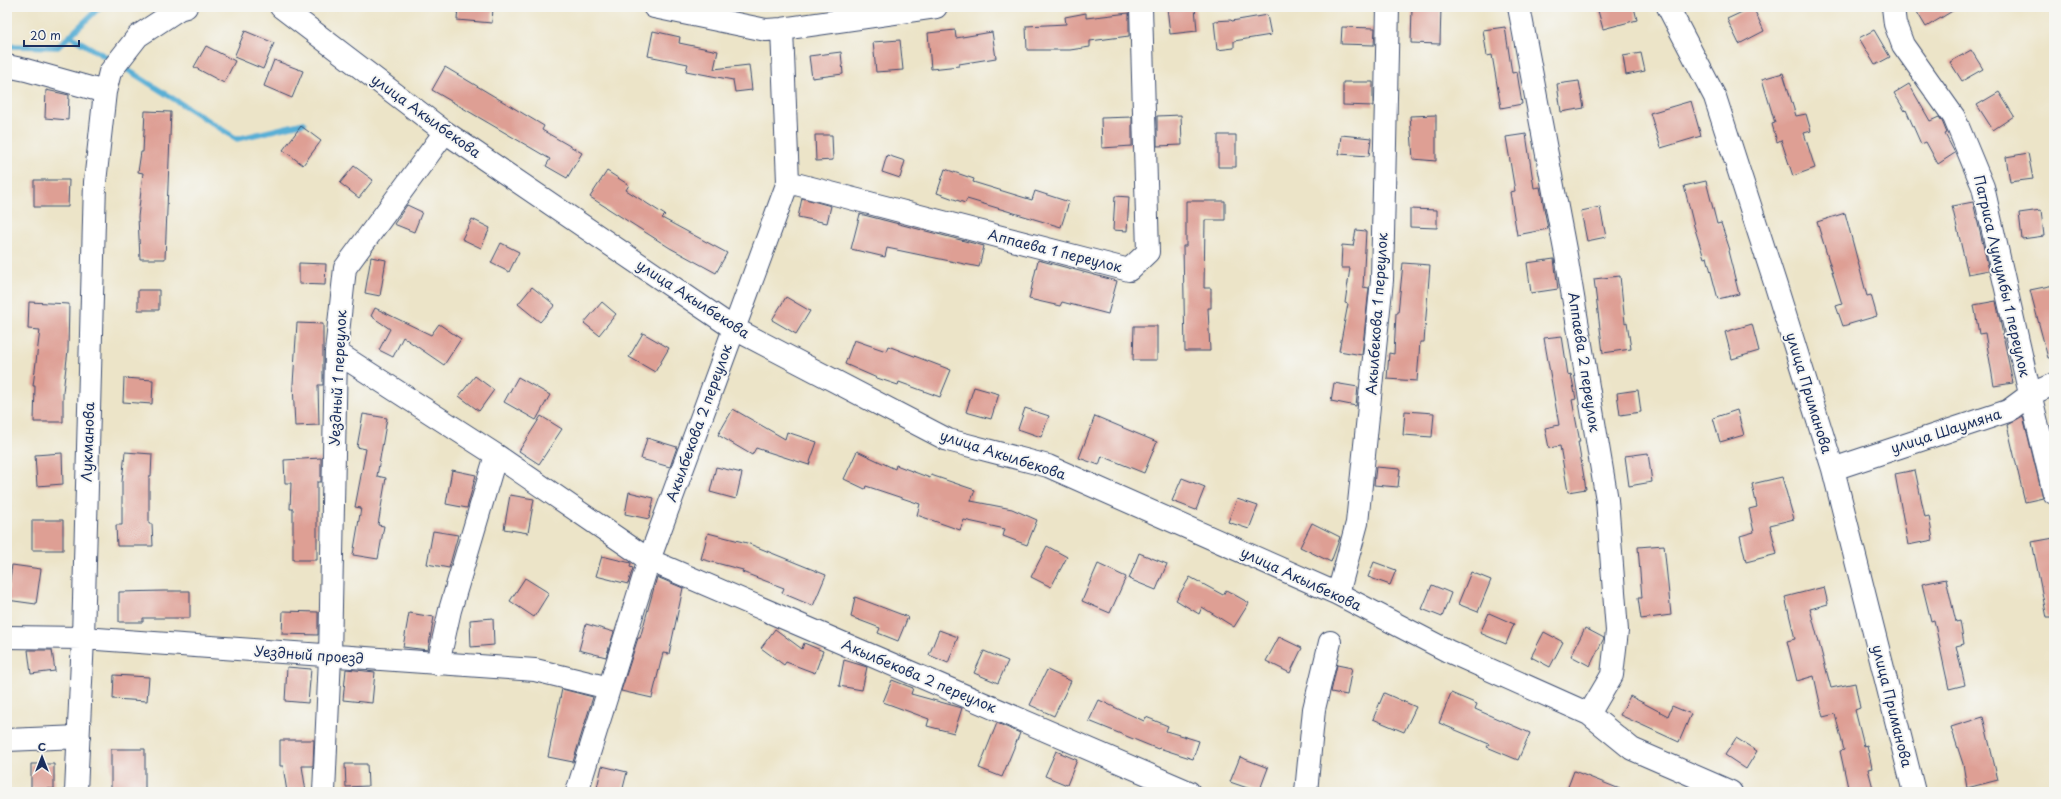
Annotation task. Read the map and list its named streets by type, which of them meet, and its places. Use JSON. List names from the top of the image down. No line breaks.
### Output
{"streets":{"street":["улица Акылбекова","Аппаева 1 переулок","Патриса Лумумбы 1 переулок","Акылбекова 1 переулок","Аппаева 2 переулок","Уездный 1 переулок","улица Приманова","Акылбекова 2 переулок","улица Шаумяна","Лукманова","Уездный проезд"]},"crossings":[["улица Акылбекова","Акылбекова 1 переулок"],["улица Акылбекова","Аппаева 2 переулок"],["улица Акылбекова","Уездный 1 переулок"],["улица Акылбекова","Акылбекова 2 переулок"],["Аппаева 1 переулок","Акылбекова 2 переулок"],["Патриса Лумумбы 1 переулок","улица Шаумяна"],["Уездный 1 переулок","Акылбекова 2 переулок"],["Уездный 1 переулок","Уездный проезд"],["улица Приманова","улица Шаумяна"],["Акылбекова 2 переулок","Уездный проезд"],["Лукманова","Уездный проезд"]],"scale_bar":"20 m","north":"top"}
